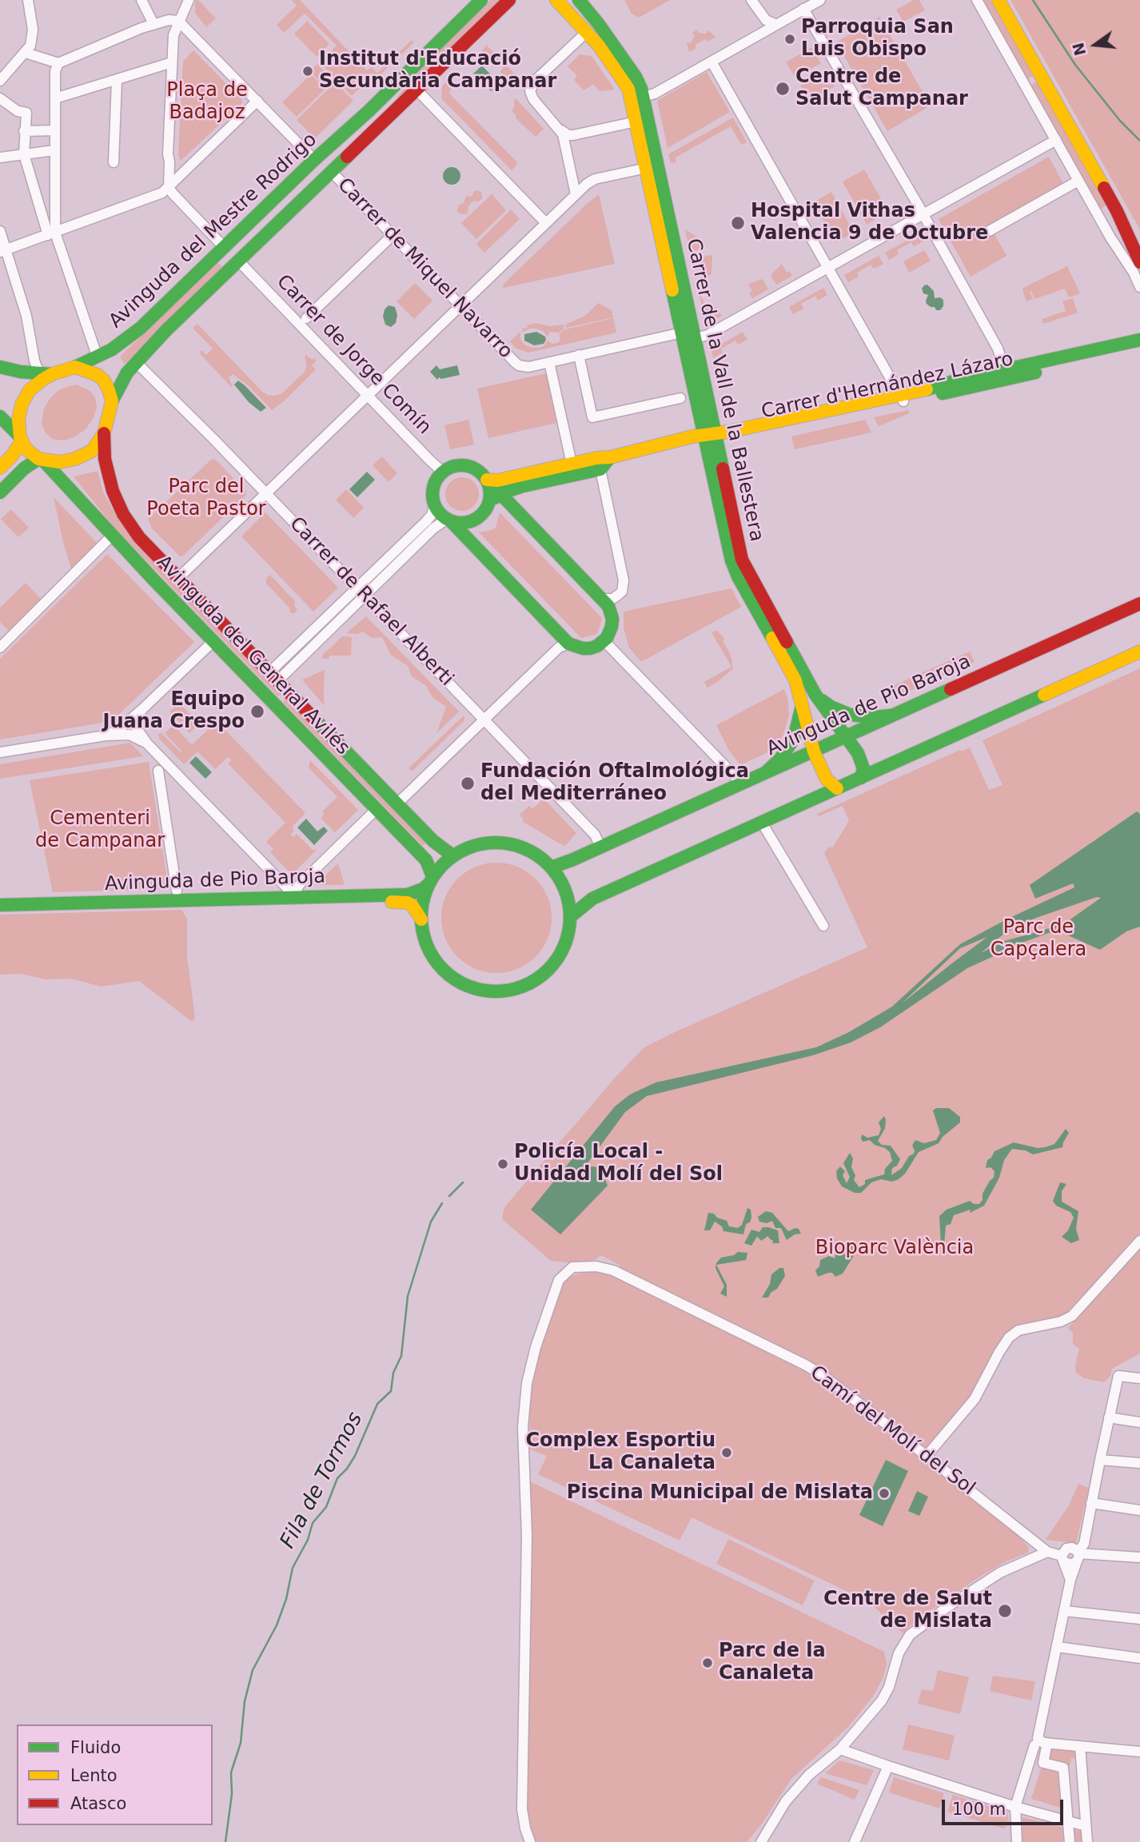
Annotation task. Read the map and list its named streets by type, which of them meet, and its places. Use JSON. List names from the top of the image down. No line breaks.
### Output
{"streets":{"main road":["Avinguda del Mestre Rodrigo","Carrer d'Hernández Lázaro","Carrer de la Vall de la Ballestera","Avinguda del General Avilés","Avinguda de Pio Baroja"],"street":["Carrer de Miquel Navarro","Carrer de Jorge Comín","Carrer de Rafael Alberti","Camí del Molí del Sol"]},"crossings":[["Avinguda del Mestre Rodrigo","Carrer de Miquel Navarro"],["Avinguda del Mestre Rodrigo","Carrer de Jorge Comín"],["Avinguda del Mestre Rodrigo","Carrer de Rafael Alberti"],["Avinguda del Mestre Rodrigo","Avinguda del General Avilés"],["Carrer de Jorge Comín","Carrer d'Hernández Lázaro"],["Carrer d'Hernández Lázaro","Carrer de la Vall de la Ballestera"],["Carrer de la Vall de la Ballestera","Avinguda de Pio Baroja"],["Carrer de Rafael Alberti","Avinguda de Pio Baroja"],["Avinguda del General Avilés","Avinguda de Pio Baroja"]],"water":["Fila de Tormos"],"parks":["Plaça de Badajoz","Parc del Poeta Pastor","Cementeri de Campanar","Parc de Capçalera","Bioparc València"],"places":["Parroquia San Luis Obispo","Institut d'Educació Secundària Campanar","Centre de Salut Campanar","Hospital Vithas Valencia 9 de Octubre","Equipo Juana Crespo","Fundación Oftalmológica del Mediterráneo","Policía Local - Unidad Molí del Sol","Complex Esportiu La Canaleta","Piscina Municipal de Mislata","Centre de Salut de Mislata","Parc de la Canaleta"],"legend":["Fluido","Lento","Atasco"],"scale_bar":"100 m","north":"left"}
